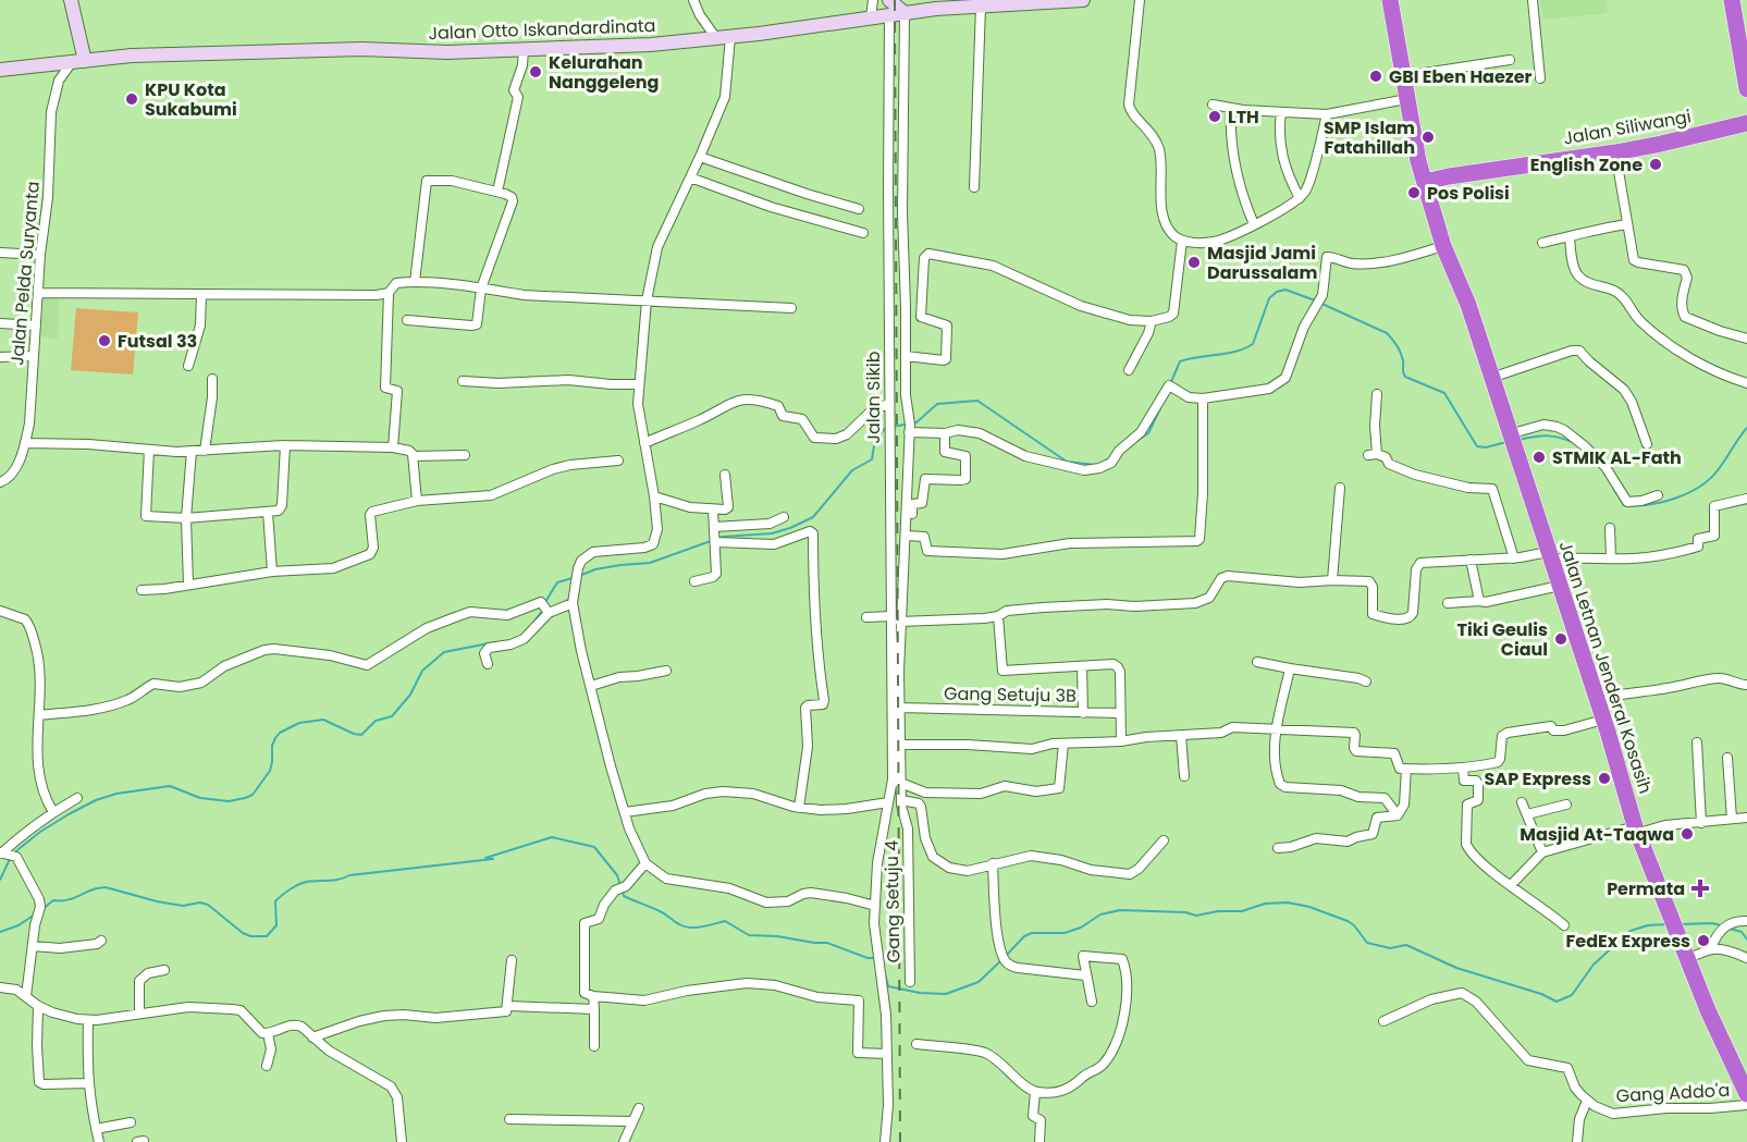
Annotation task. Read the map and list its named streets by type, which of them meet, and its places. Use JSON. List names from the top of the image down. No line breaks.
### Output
{"streets":{"highway":["Jalan Siliwangi","Jalan Letnan Jenderal Kosasih"],"main road":["Jalan Otto Iskandardinata"],"street":["Jalan Pelda Suryanta","Jalan Sikib","Gang Setuju 3B","Gang Setuju 4","Gang Addo'a"]},"crossings":[["Jalan Otto Iskandardinata","Jalan Pelda Suryanta"],["Jalan Otto Iskandardinata","Jalan Sikib"],["Jalan Sikib","Gang Setuju 4"]],"places":{"other":["Kelurahan Nanggeleng","GBI Eben Haezer","KPU Kota Sukabumi","LTH","SMP Islam Fatahillah","English Zone","Pos Polisi","Masjid Jami Darussalam","Futsal 33","STMIK AL-Fath","Tiki Geulis Ciaul","SAP Express","Masjid At-Taqwa","FedEx Express"],"health":["Permata"]}}
